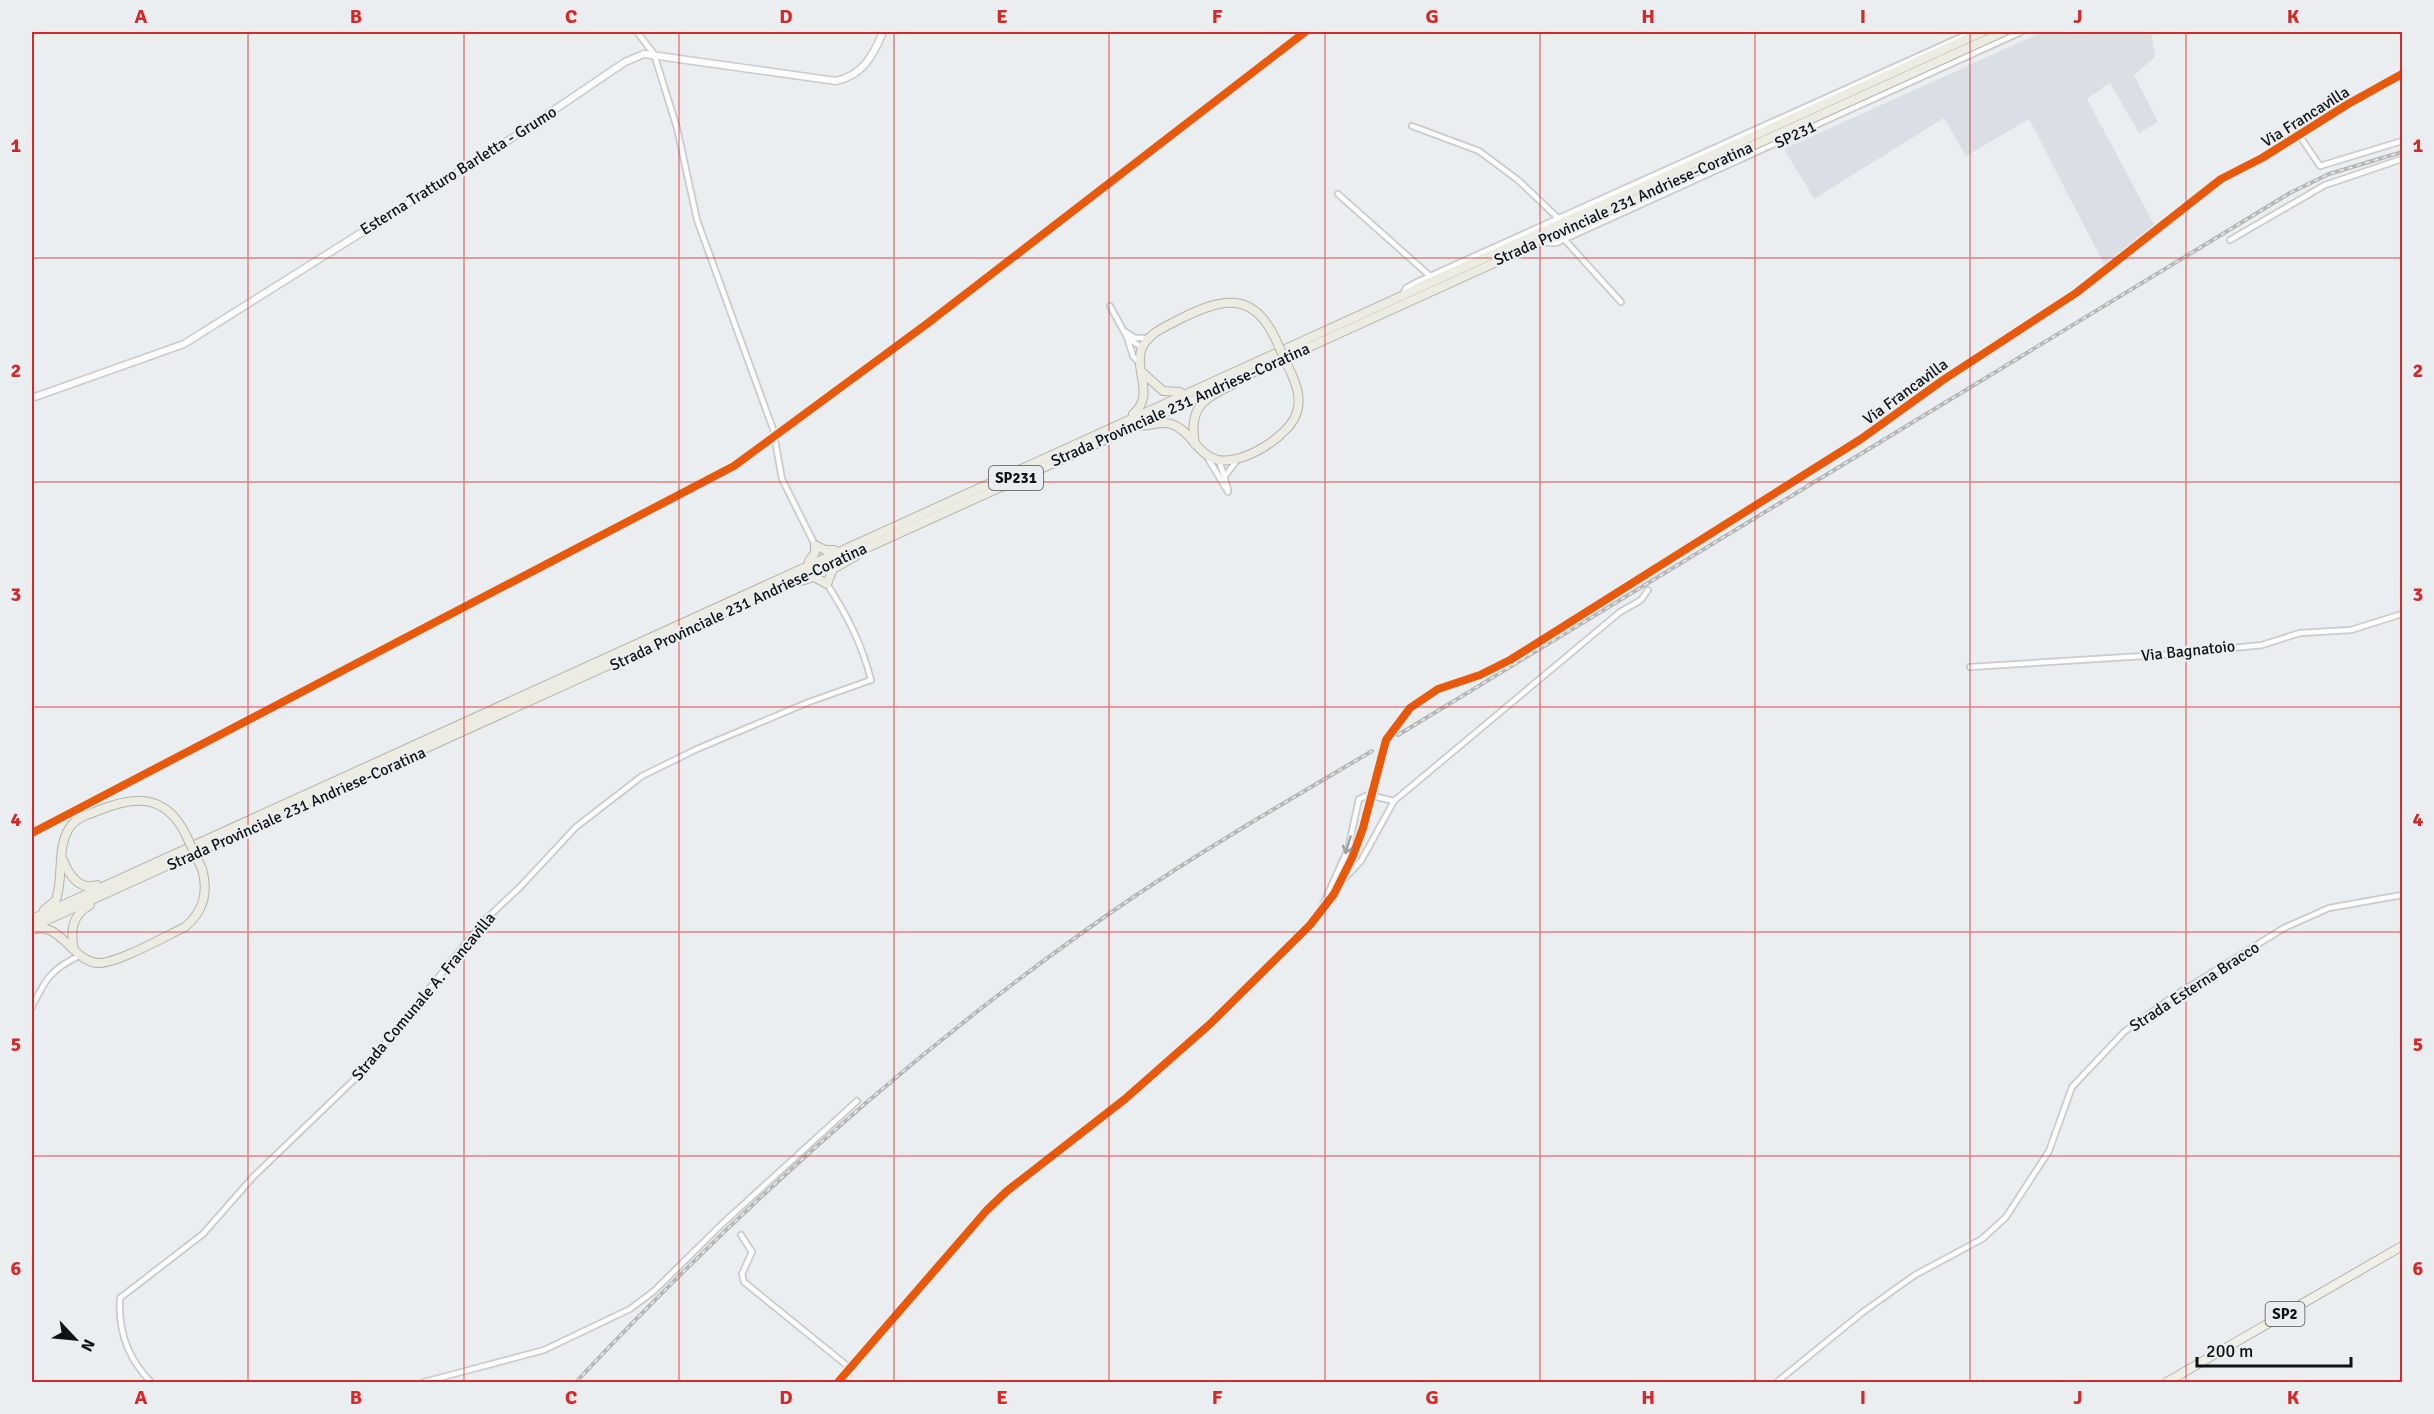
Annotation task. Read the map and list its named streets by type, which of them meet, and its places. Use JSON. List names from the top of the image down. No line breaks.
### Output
{"streets":{"highway":["SP231","Strada Provinciale 231 Andriese-Coratina"],"main road":["SP2"],"street":["Via Francavilla","Esterna Tratturo Barletta - Grumo","Via Bagnatoio","Strada Esterna Bracco","Strada Comunale A. Francavilla"]},"crossings":[["SP231","Strada Provinciale 231 Andriese-Coratina"]],"scale_bar":"200 m","north":"bottom right","grid":{"columns":["A","B","C","D","E","F","G","H","I","J","K"],"rows":["1","2","3","4","5","6"]}}
